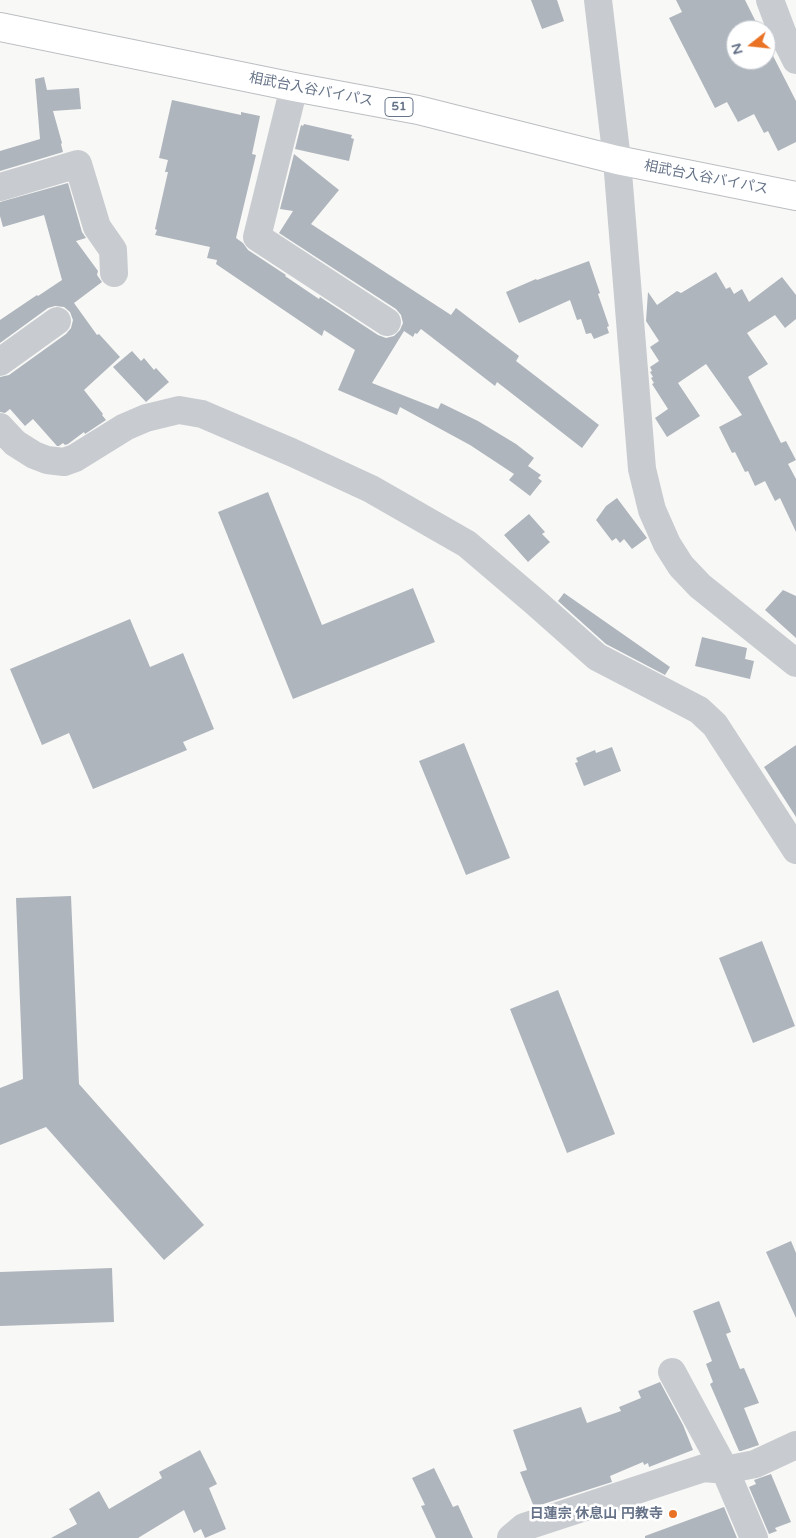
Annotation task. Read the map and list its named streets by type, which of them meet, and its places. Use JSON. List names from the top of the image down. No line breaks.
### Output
{"streets":{"main road":["相武台入谷バイパス","51"]},"places":["日蓮宗 休息山 円教寺"],"north":"left"}
